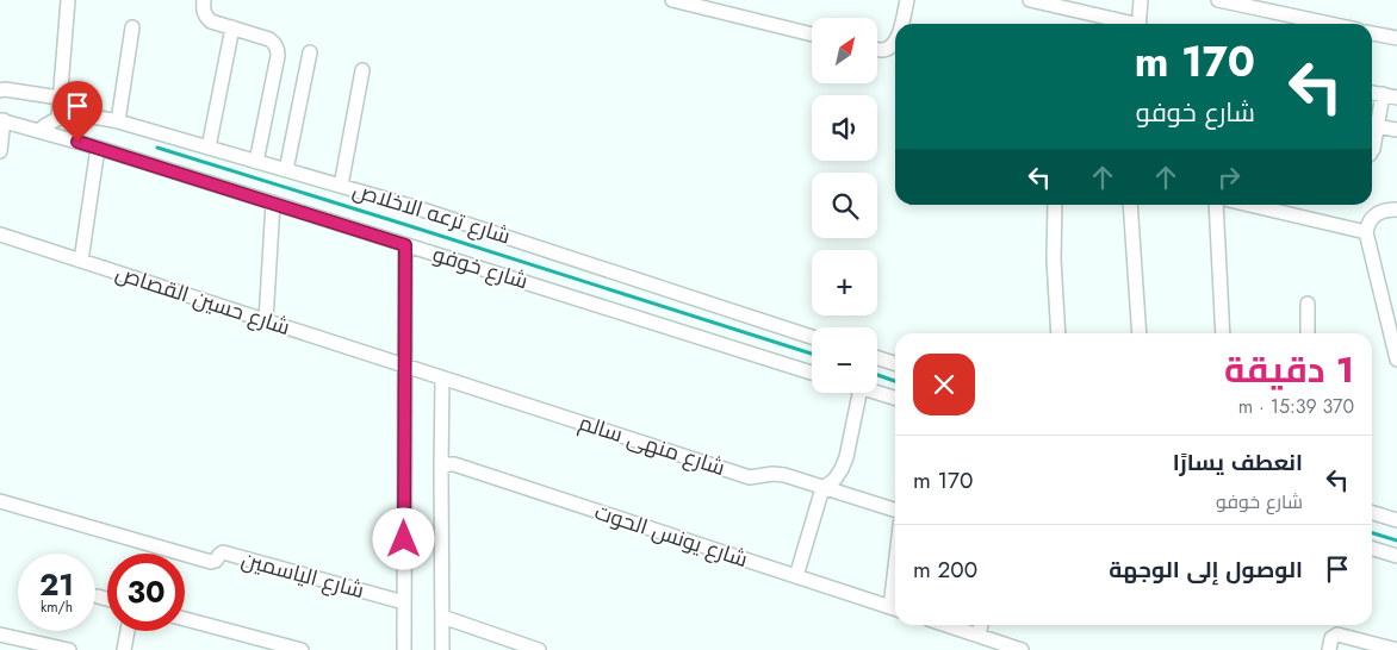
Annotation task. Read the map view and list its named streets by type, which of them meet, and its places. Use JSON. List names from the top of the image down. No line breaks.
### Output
{"streets":{"street":["شارع ترعه الاخلاص","شارع خوفو","شارع حسين القصاص","شارع منهى سالم","شارع يونس الحوت","شارع الياسمين"]},"crossings":[["شارع حسين القصاص","شارع منهى سالم"]],"north":"top right","page":{"map_buttons":["+","−"],"turn":["170 m","شارع خوفو"],"heading":["1 دقيقة","370 m · 15:39"],"list":[{"name":"انعطف يسارًا","note":"شارع خوفو","value":"170 m"},{"name":"الوصول إلى الوجهة","value":"200 m"}],"speed":"21 km/h","limit":"30"}}
